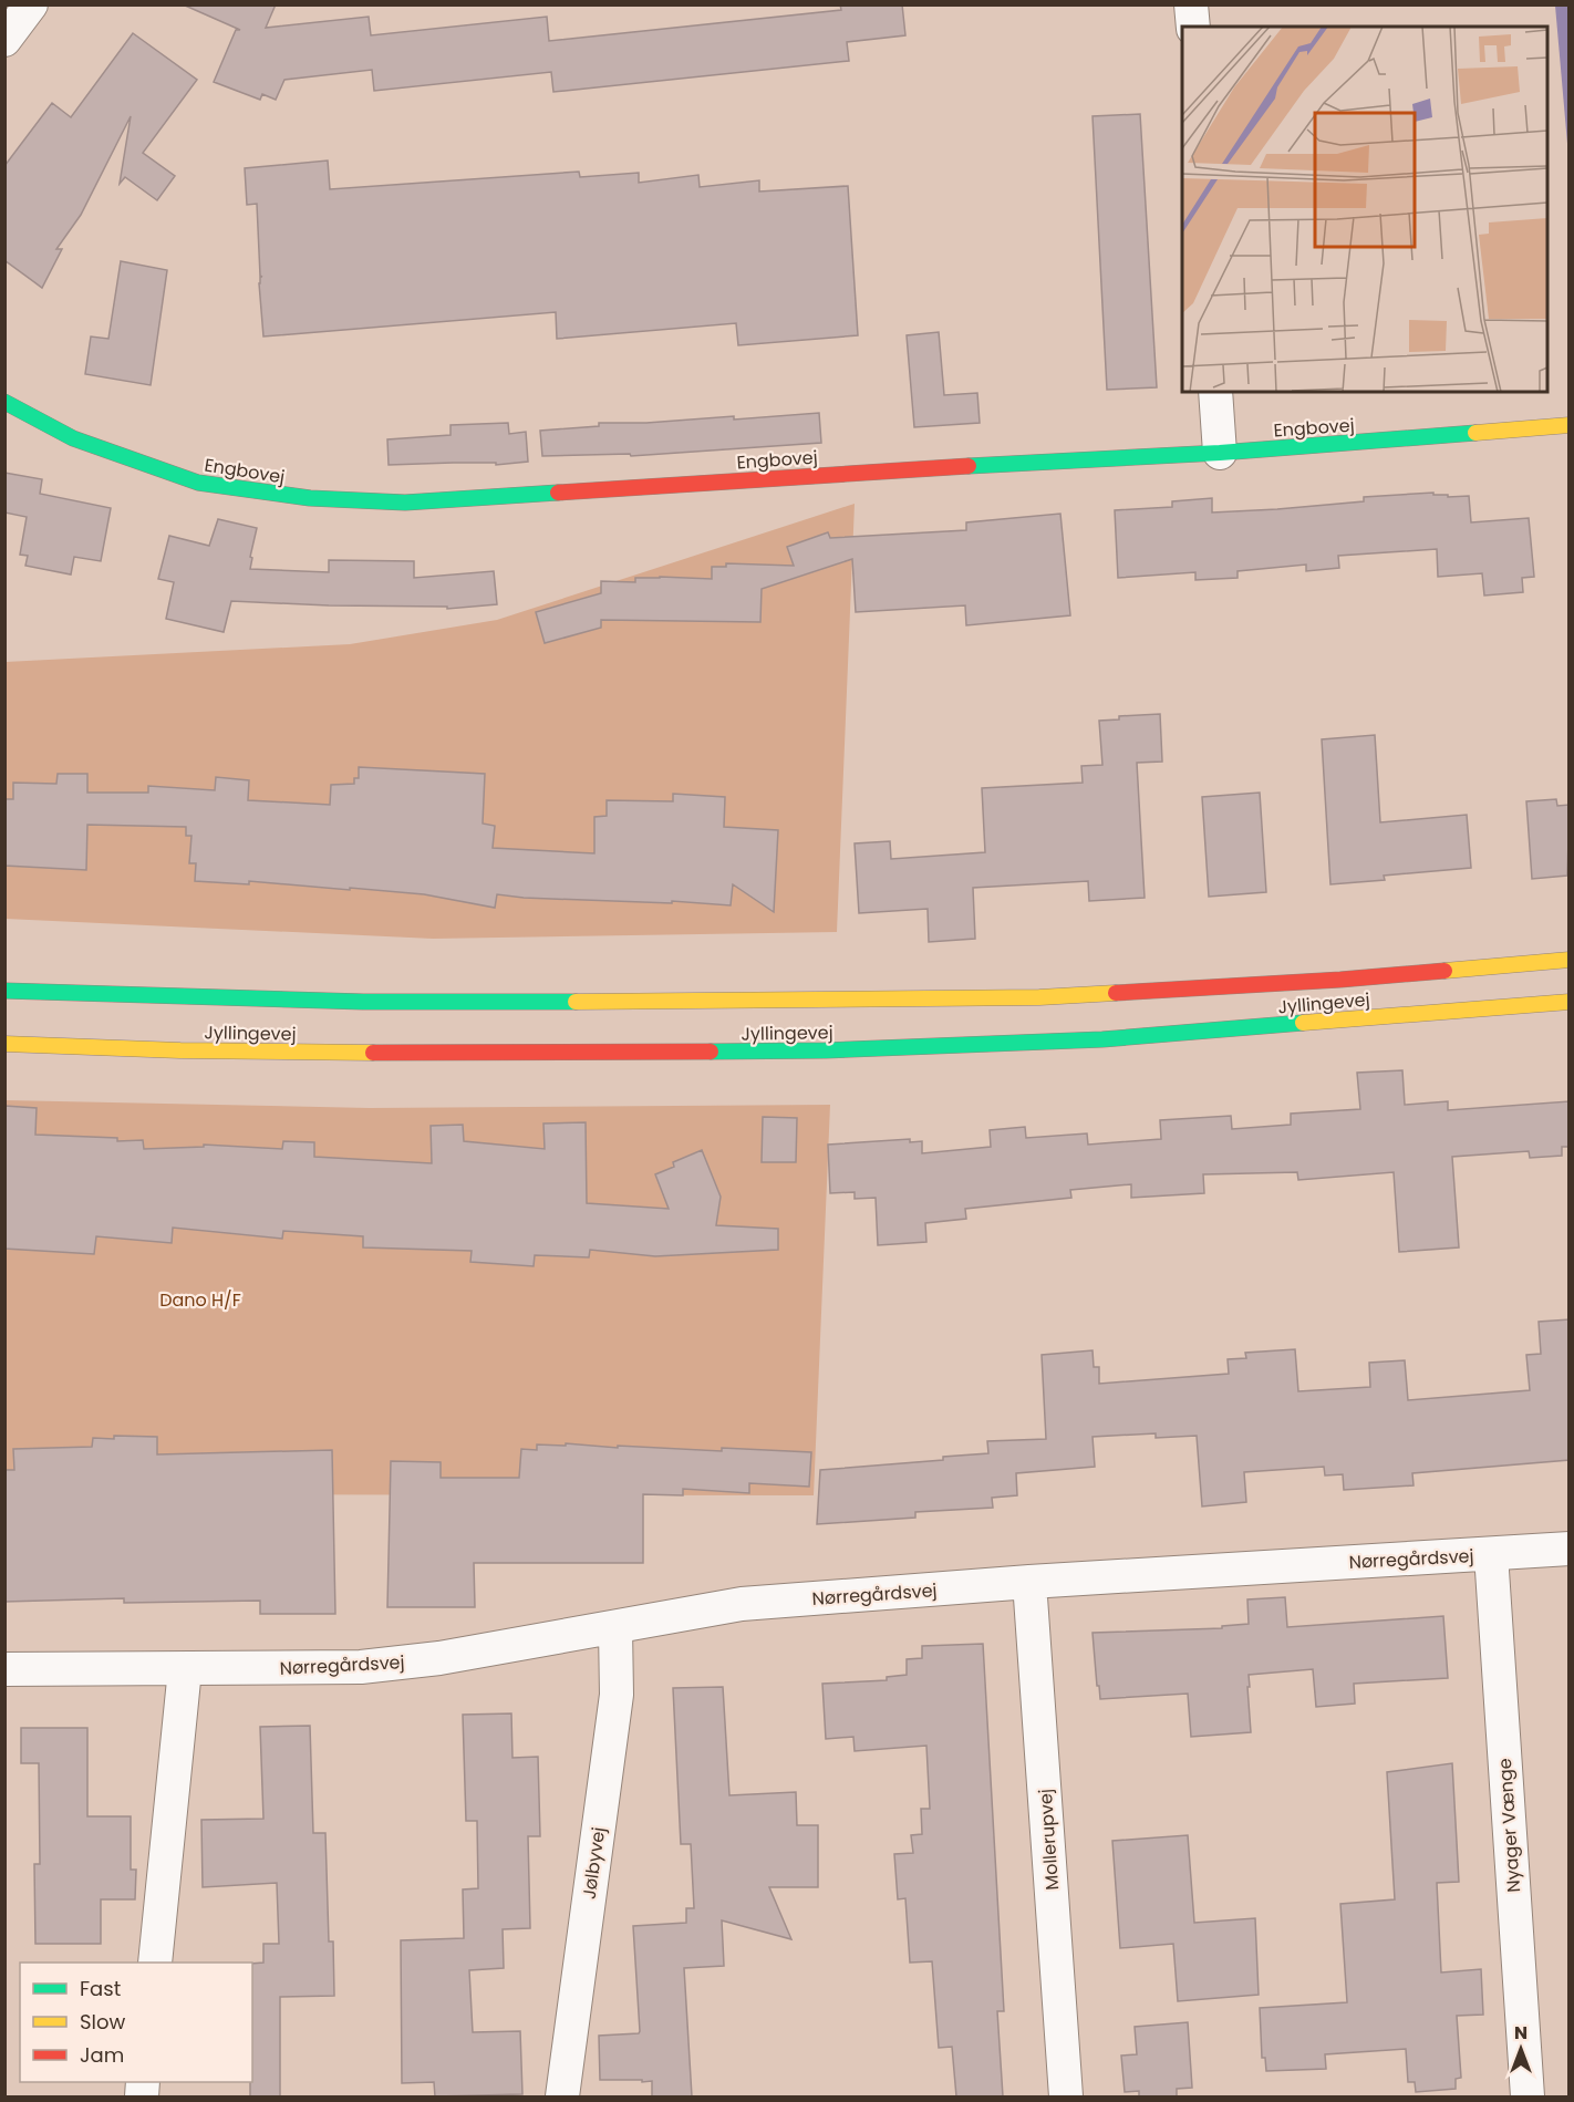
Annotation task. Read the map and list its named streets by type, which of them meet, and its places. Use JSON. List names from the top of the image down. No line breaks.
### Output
{"streets":{"street":["Engbovej","Jyllingevej","Nørregårdsvej","Nyager Vænge","Mollerupvej","Jølbyvej"]},"crossings":[["Nørregårdsvej","Nyager Vænge"],["Nørregårdsvej","Mollerupvej"],["Nørregårdsvej","Jølbyvej"]],"parks":["Dano H/F"],"legend":["Fast","Slow","Jam"],"north":"top"}
